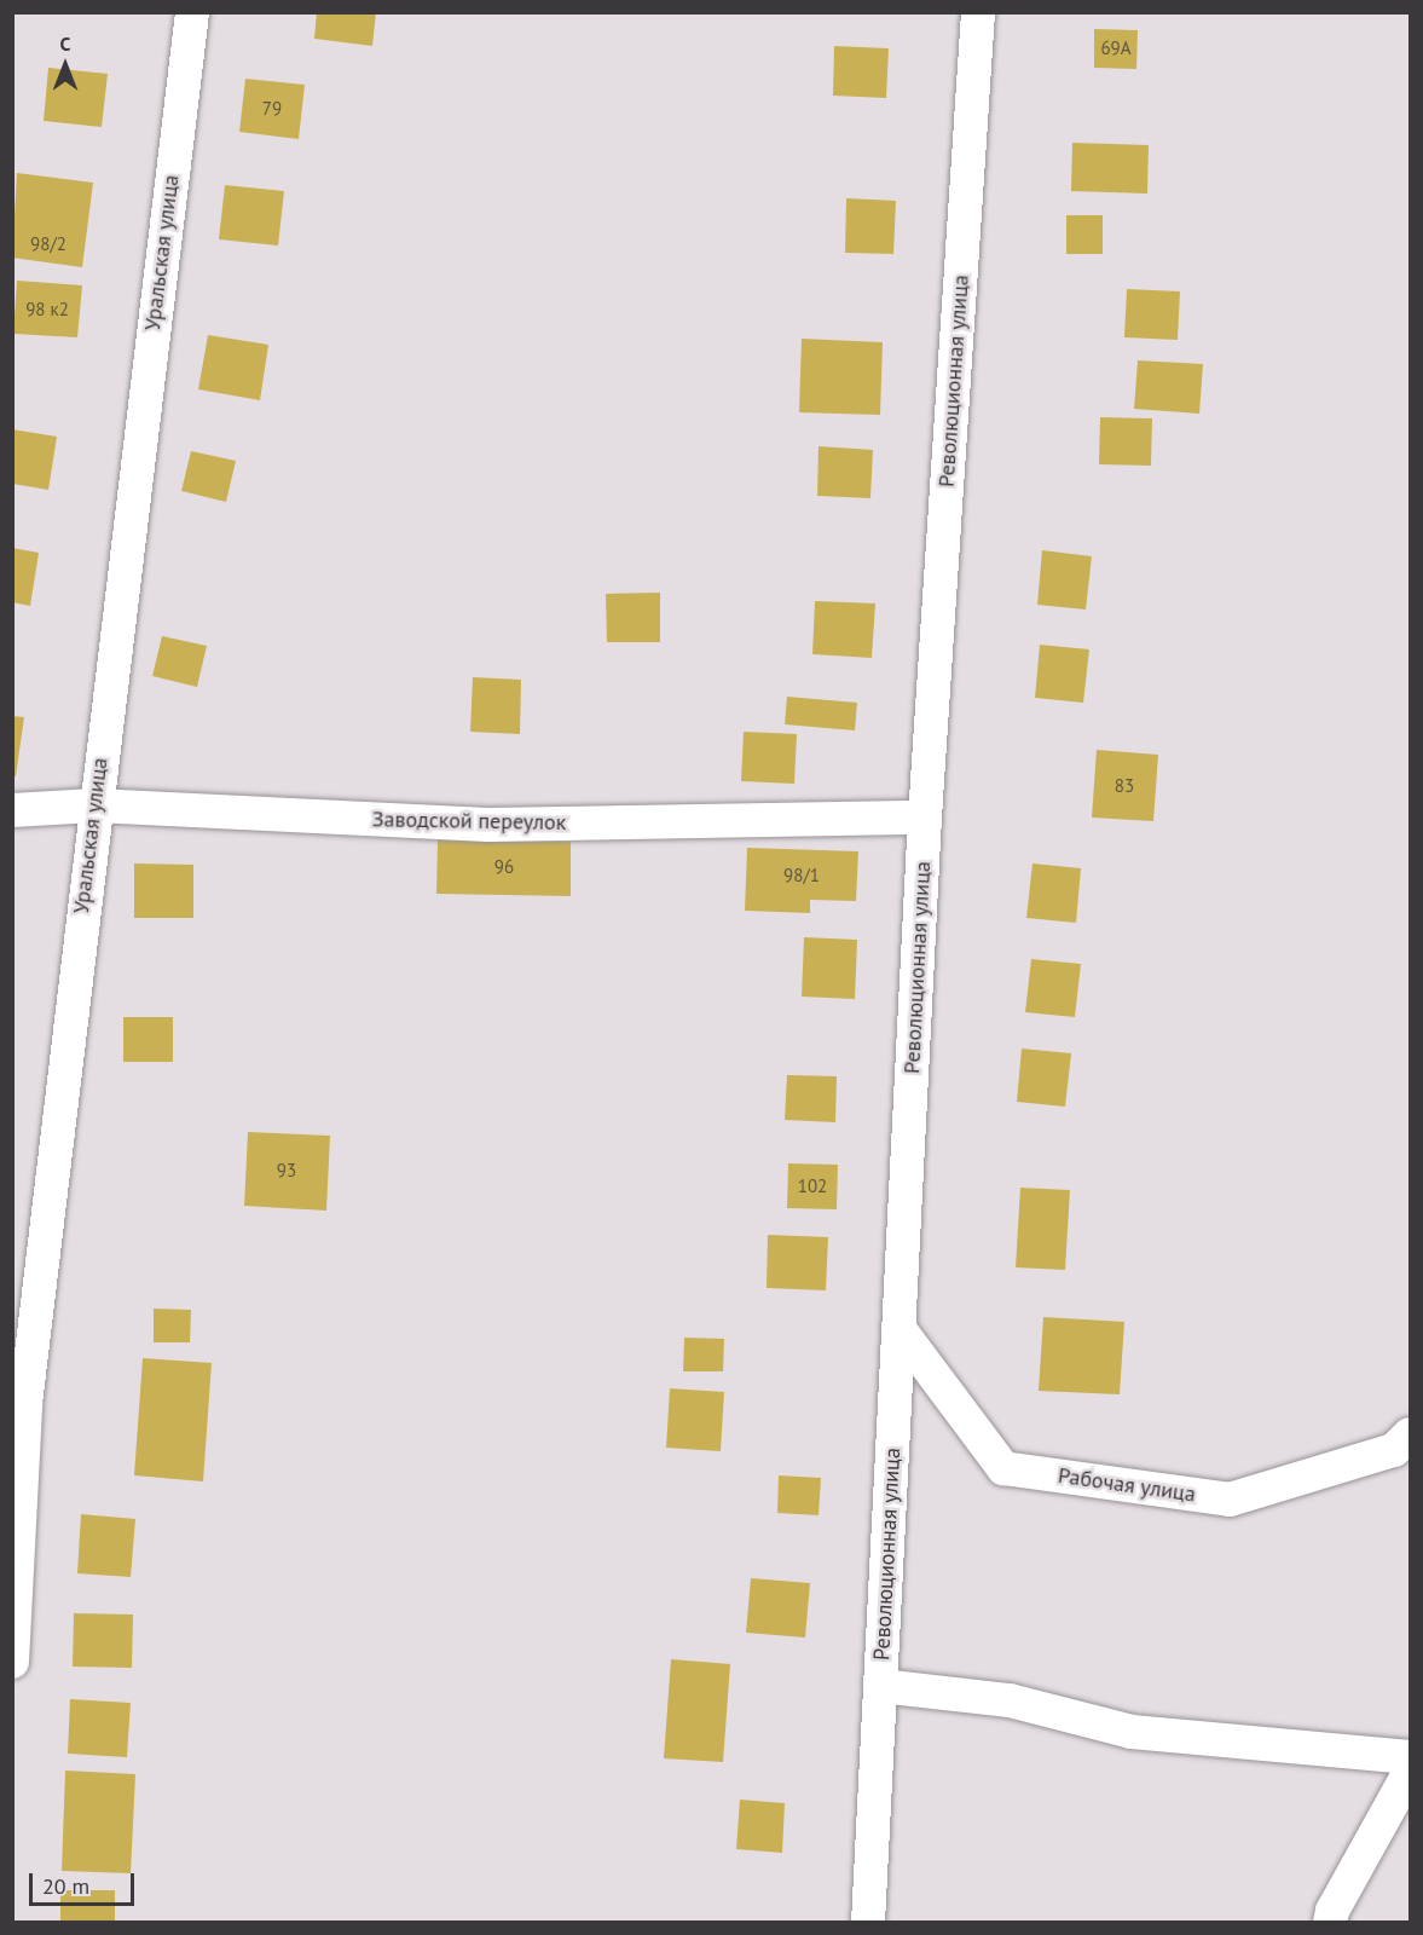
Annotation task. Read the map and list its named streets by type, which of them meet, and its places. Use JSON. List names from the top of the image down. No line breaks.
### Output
{"streets":{"street":["Уральская улица","Революционная улица","Заводской переулок","Рабочая улица"]},"crossings":[["Уральская улица","Заводской переулок"],["Революционная улица","Заводской переулок"],["Революционная улица","Рабочая улица"]],"house_numbers":["69А","79","98/2","98 к2","83","96","98/1","93","102"],"scale_bar":"20 m","north":"top"}
